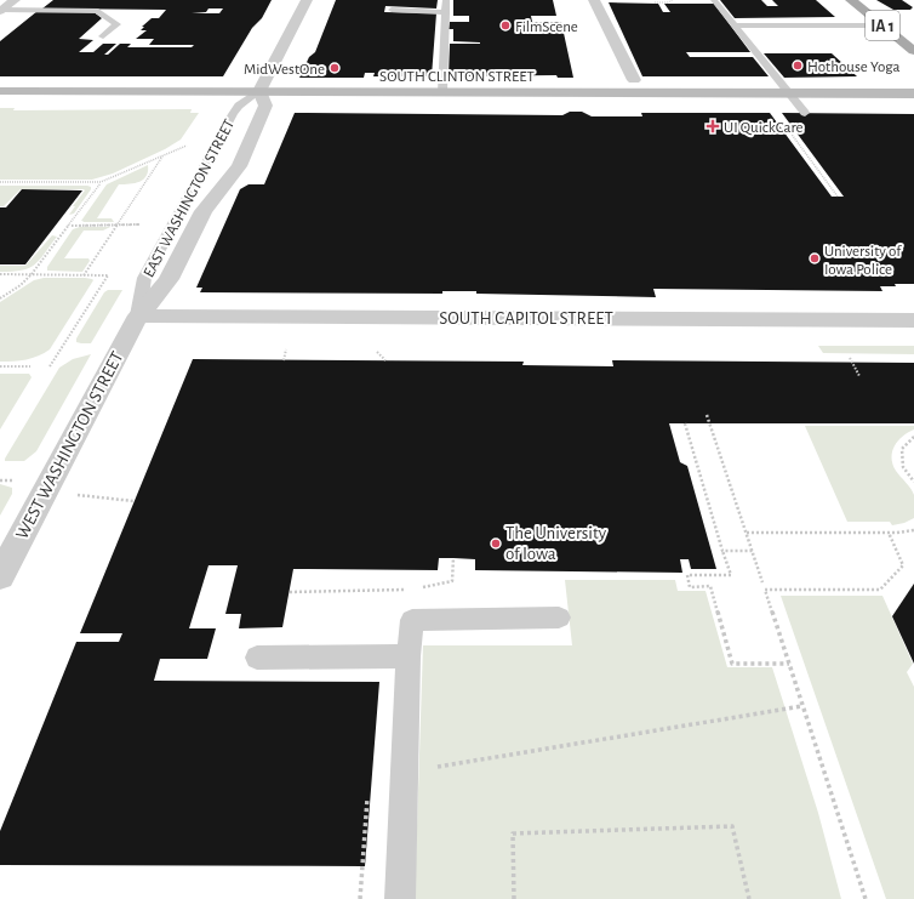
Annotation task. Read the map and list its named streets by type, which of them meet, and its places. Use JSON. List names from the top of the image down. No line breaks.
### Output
{"streets":{"main road":["IA 1","SOUTH CLINTON STREET"],"street":["EAST WASHINGTON STREET","SOUTH CAPITOL STREET","WEST WASHINGTON STREET"]},"crossings":[["SOUTH CLINTON STREET","EAST WASHINGTON STREET"],["EAST WASHINGTON STREET","SOUTH CAPITOL STREET"],["EAST WASHINGTON STREET","WEST WASHINGTON STREET"],["SOUTH CAPITOL STREET","WEST WASHINGTON STREET"]],"places":{"other":["FilmScene","Hothouse Yoga","MidWestOne","University of Iowa Police","The University of Iowa"],"health":["UI QuickCare"]}}
